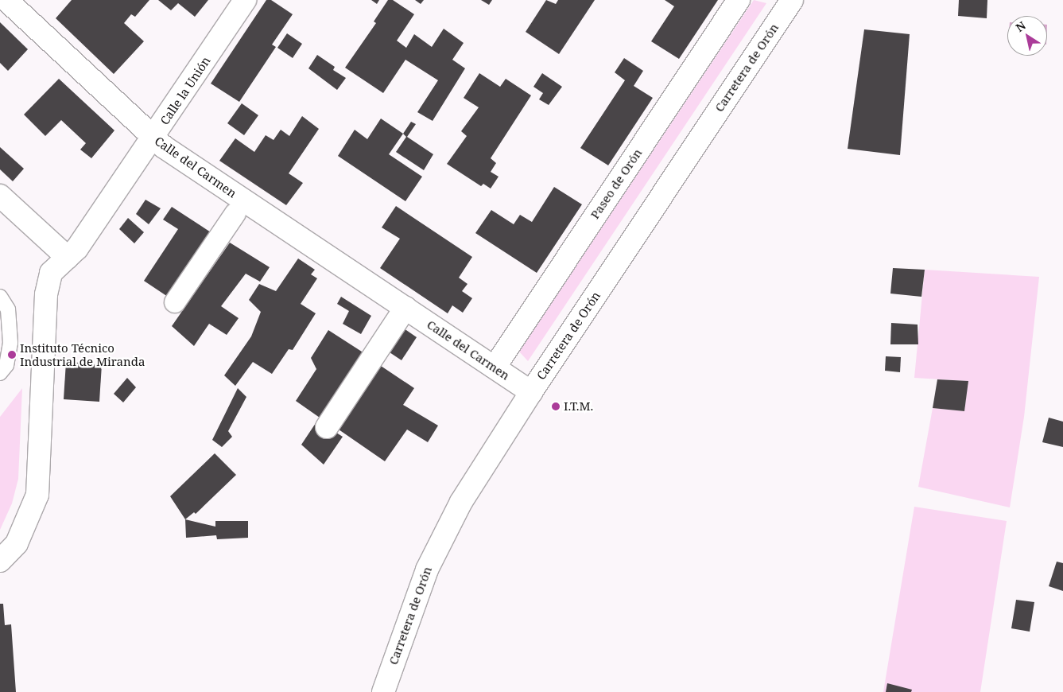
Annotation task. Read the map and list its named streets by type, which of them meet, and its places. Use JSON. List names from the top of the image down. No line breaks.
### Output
{"streets":{"street":["Carretera de Orón","Calle la Unión","Calle del Carmen","Paseo de Orón"]},"crossings":[["Carretera de Orón","Calle del Carmen"],["Calle la Unión","Calle del Carmen"],["Calle del Carmen","Paseo de Orón"]],"places":["Instituto Técnico Industrial de Miranda","I.T.M."],"north":"top left"}
